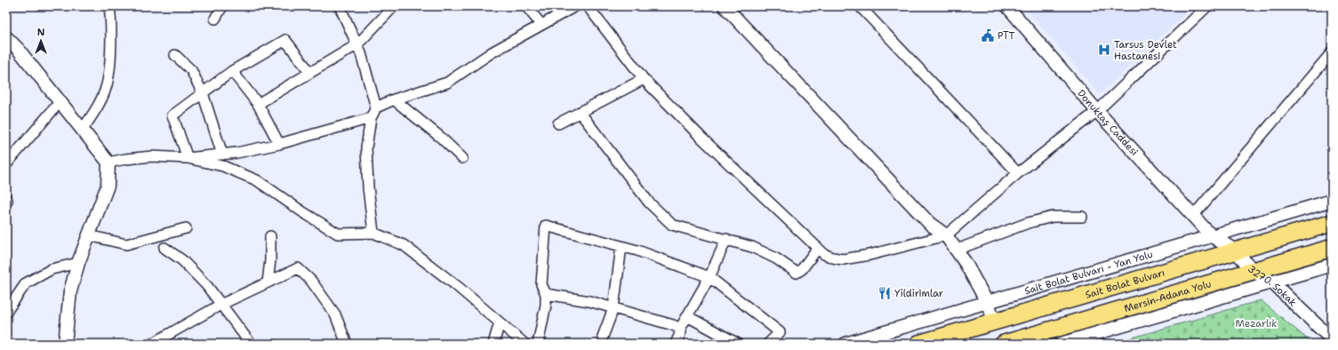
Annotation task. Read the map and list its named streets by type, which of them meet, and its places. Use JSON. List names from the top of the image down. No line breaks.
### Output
{"streets":{"highway":["Sait Bolat Bulvarı","Mersin-Adana Yolu"],"street":["Donuktaş Caddesi","Sait Bolat Bulvarı - Yan Yolu","3270. Sokak"]},"crossings":[["Donuktaş Caddesi","Sait Bolat Bulvarı - Yan Yolu"],["Donuktaş Caddesi","3270. Sokak"],["Sait Bolat Bulvarı - Yan Yolu","3270. Sokak"],["Sait Bolat Bulvarı","3270. Sokak"],["3270. Sokak","Mersin-Adana Yolu"]],"parks":["Mezarlık"],"places":{"public building":["PTT"],"hospital":["Tarsus Devlet Hastanesi"],"restaurant":["Yildirimlar"]},"north":"top"}
